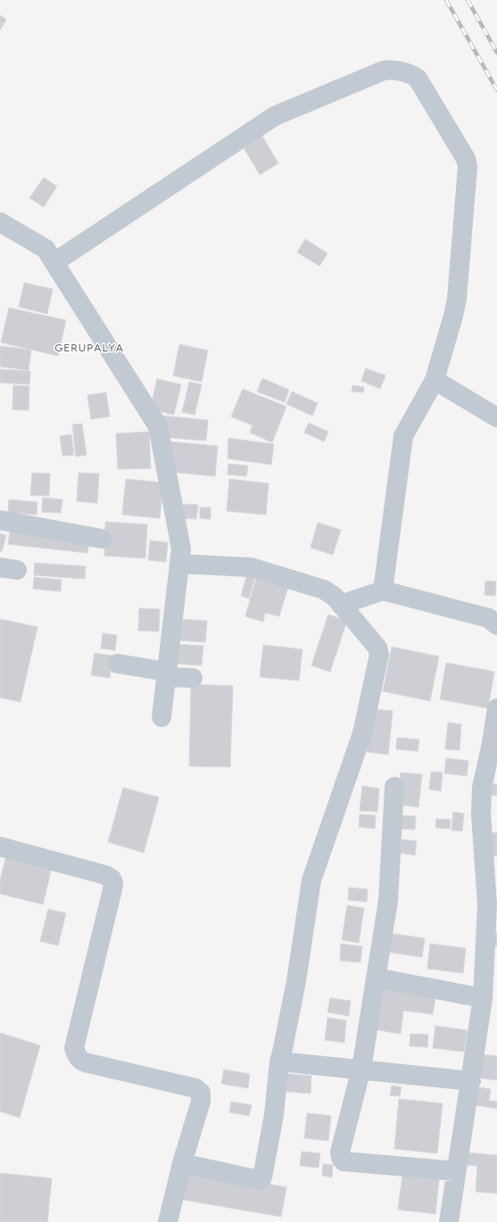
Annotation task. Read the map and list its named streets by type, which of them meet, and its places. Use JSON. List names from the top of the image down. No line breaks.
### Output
{"districts":["GERUPALYA"]}
